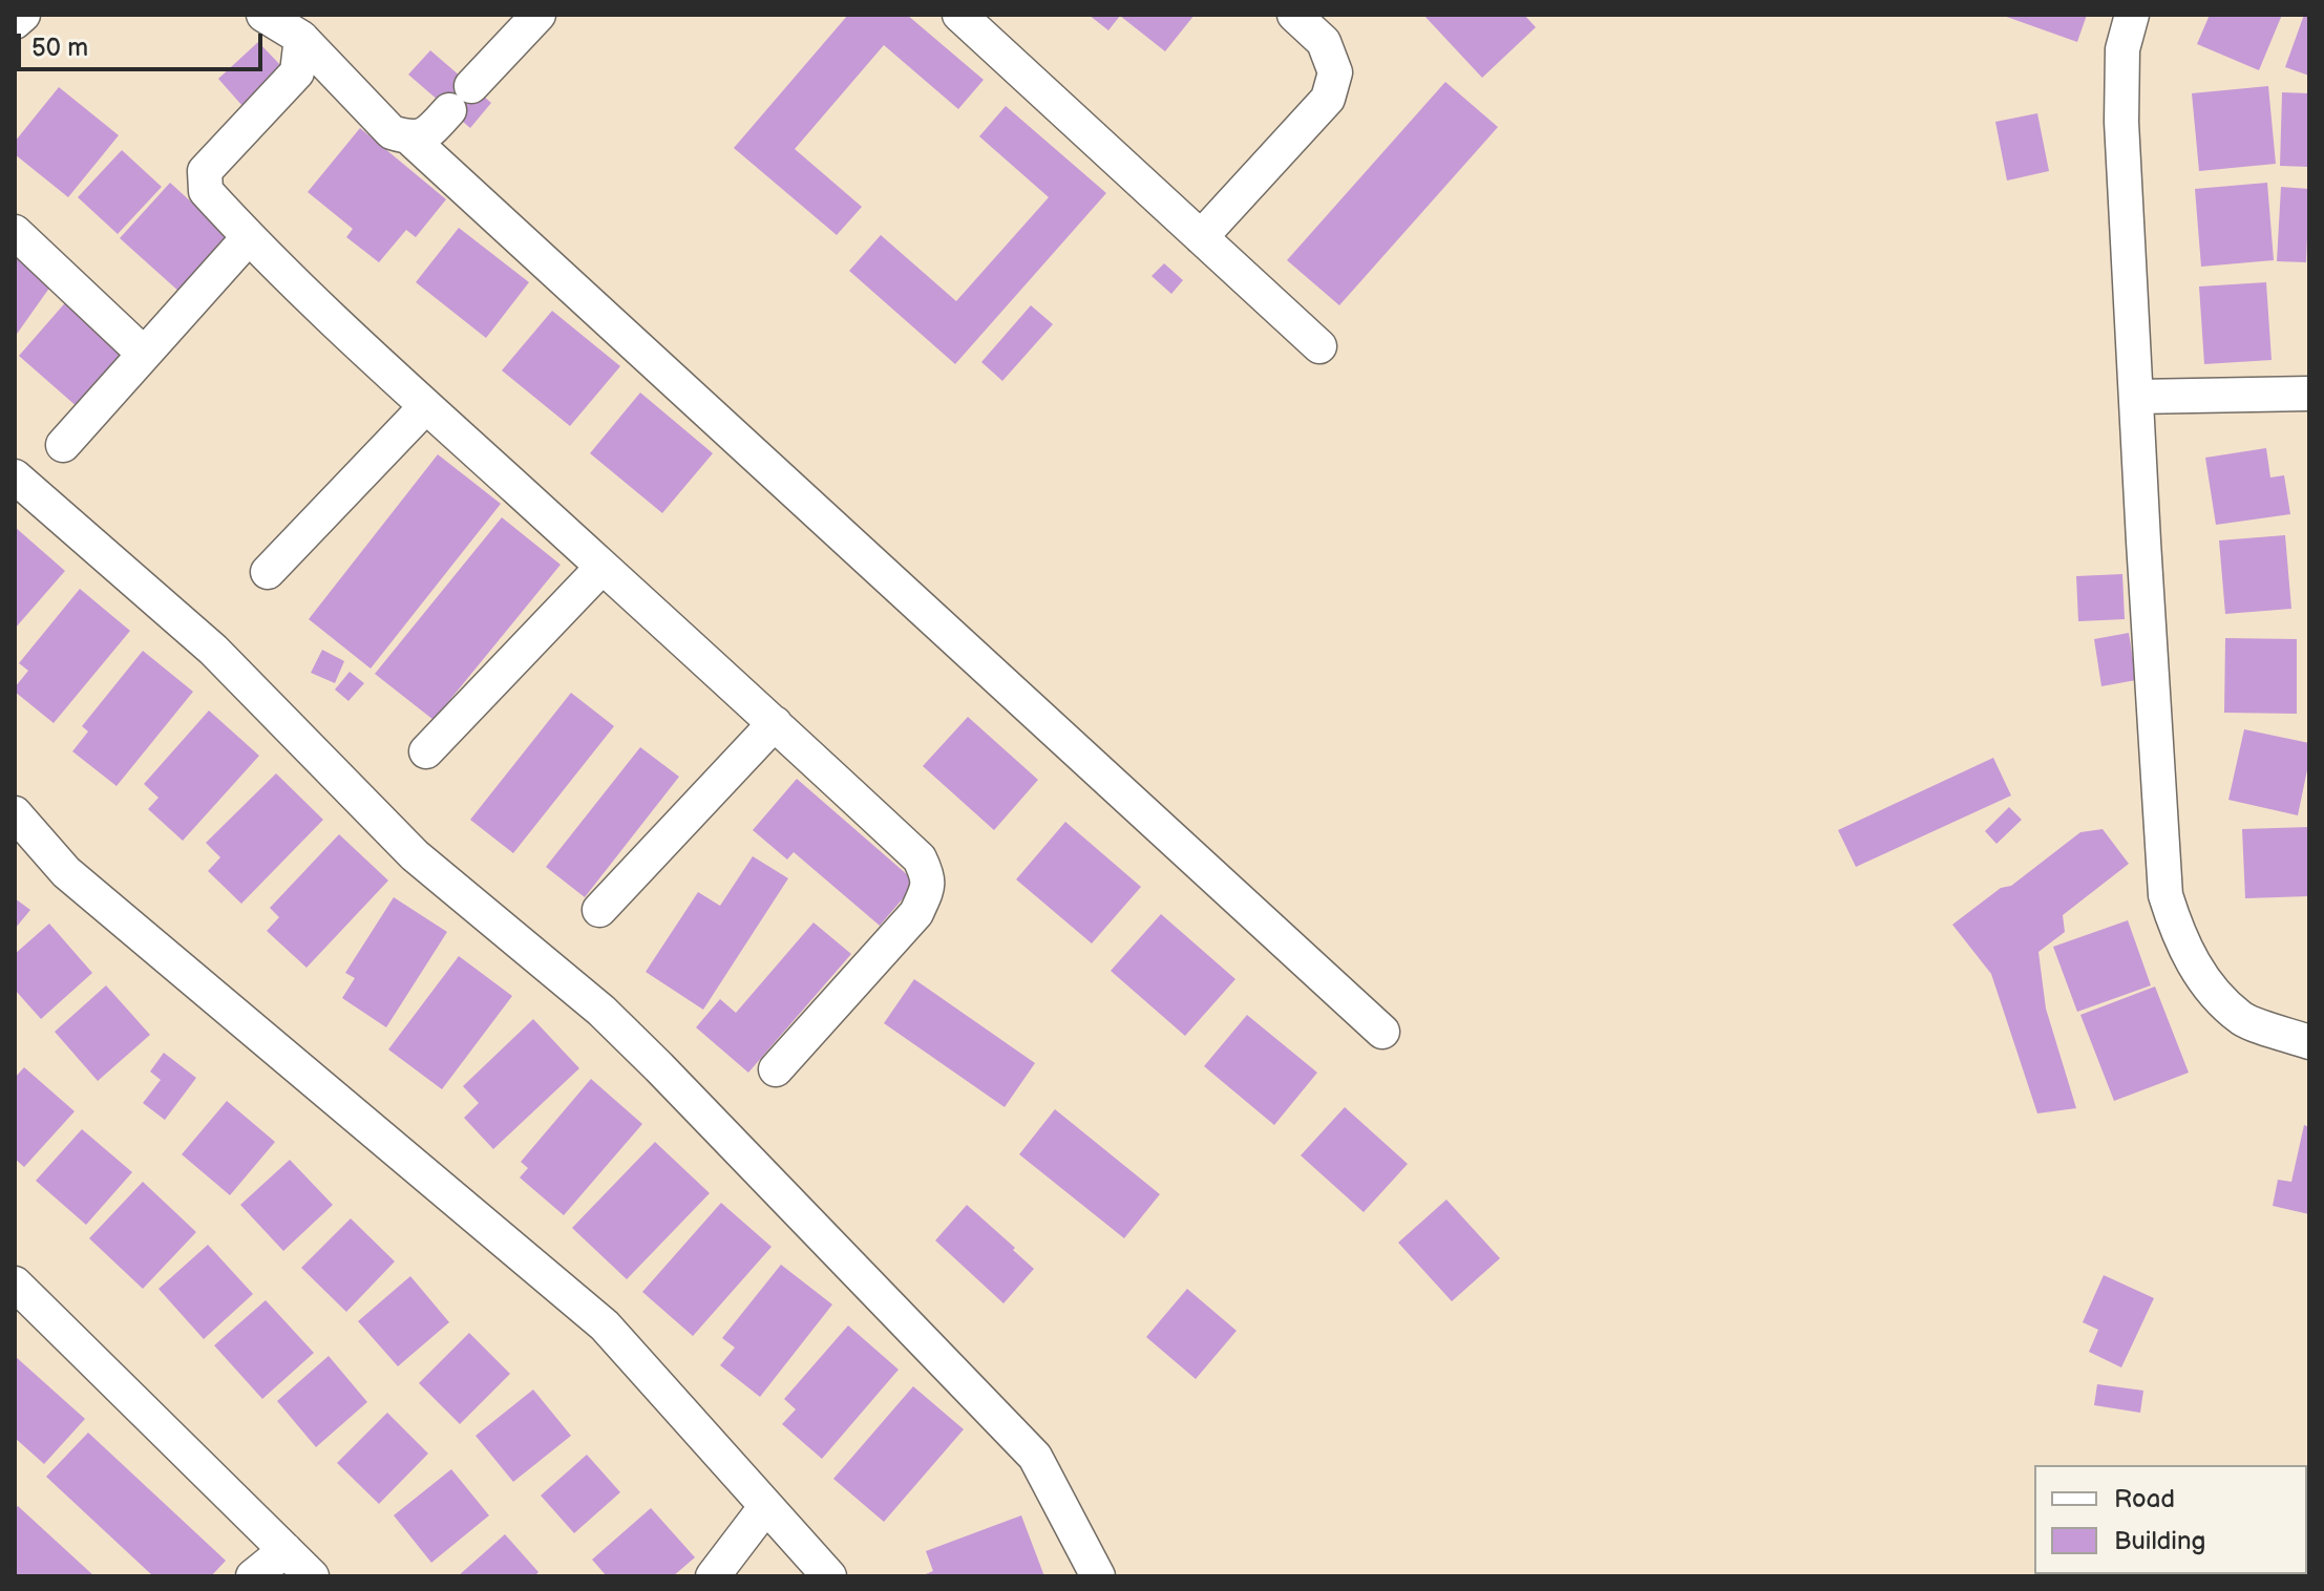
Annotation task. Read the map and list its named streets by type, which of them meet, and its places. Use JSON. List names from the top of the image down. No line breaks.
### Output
{"legend":["Road","Building"],"scale_bar":"50 m"}
